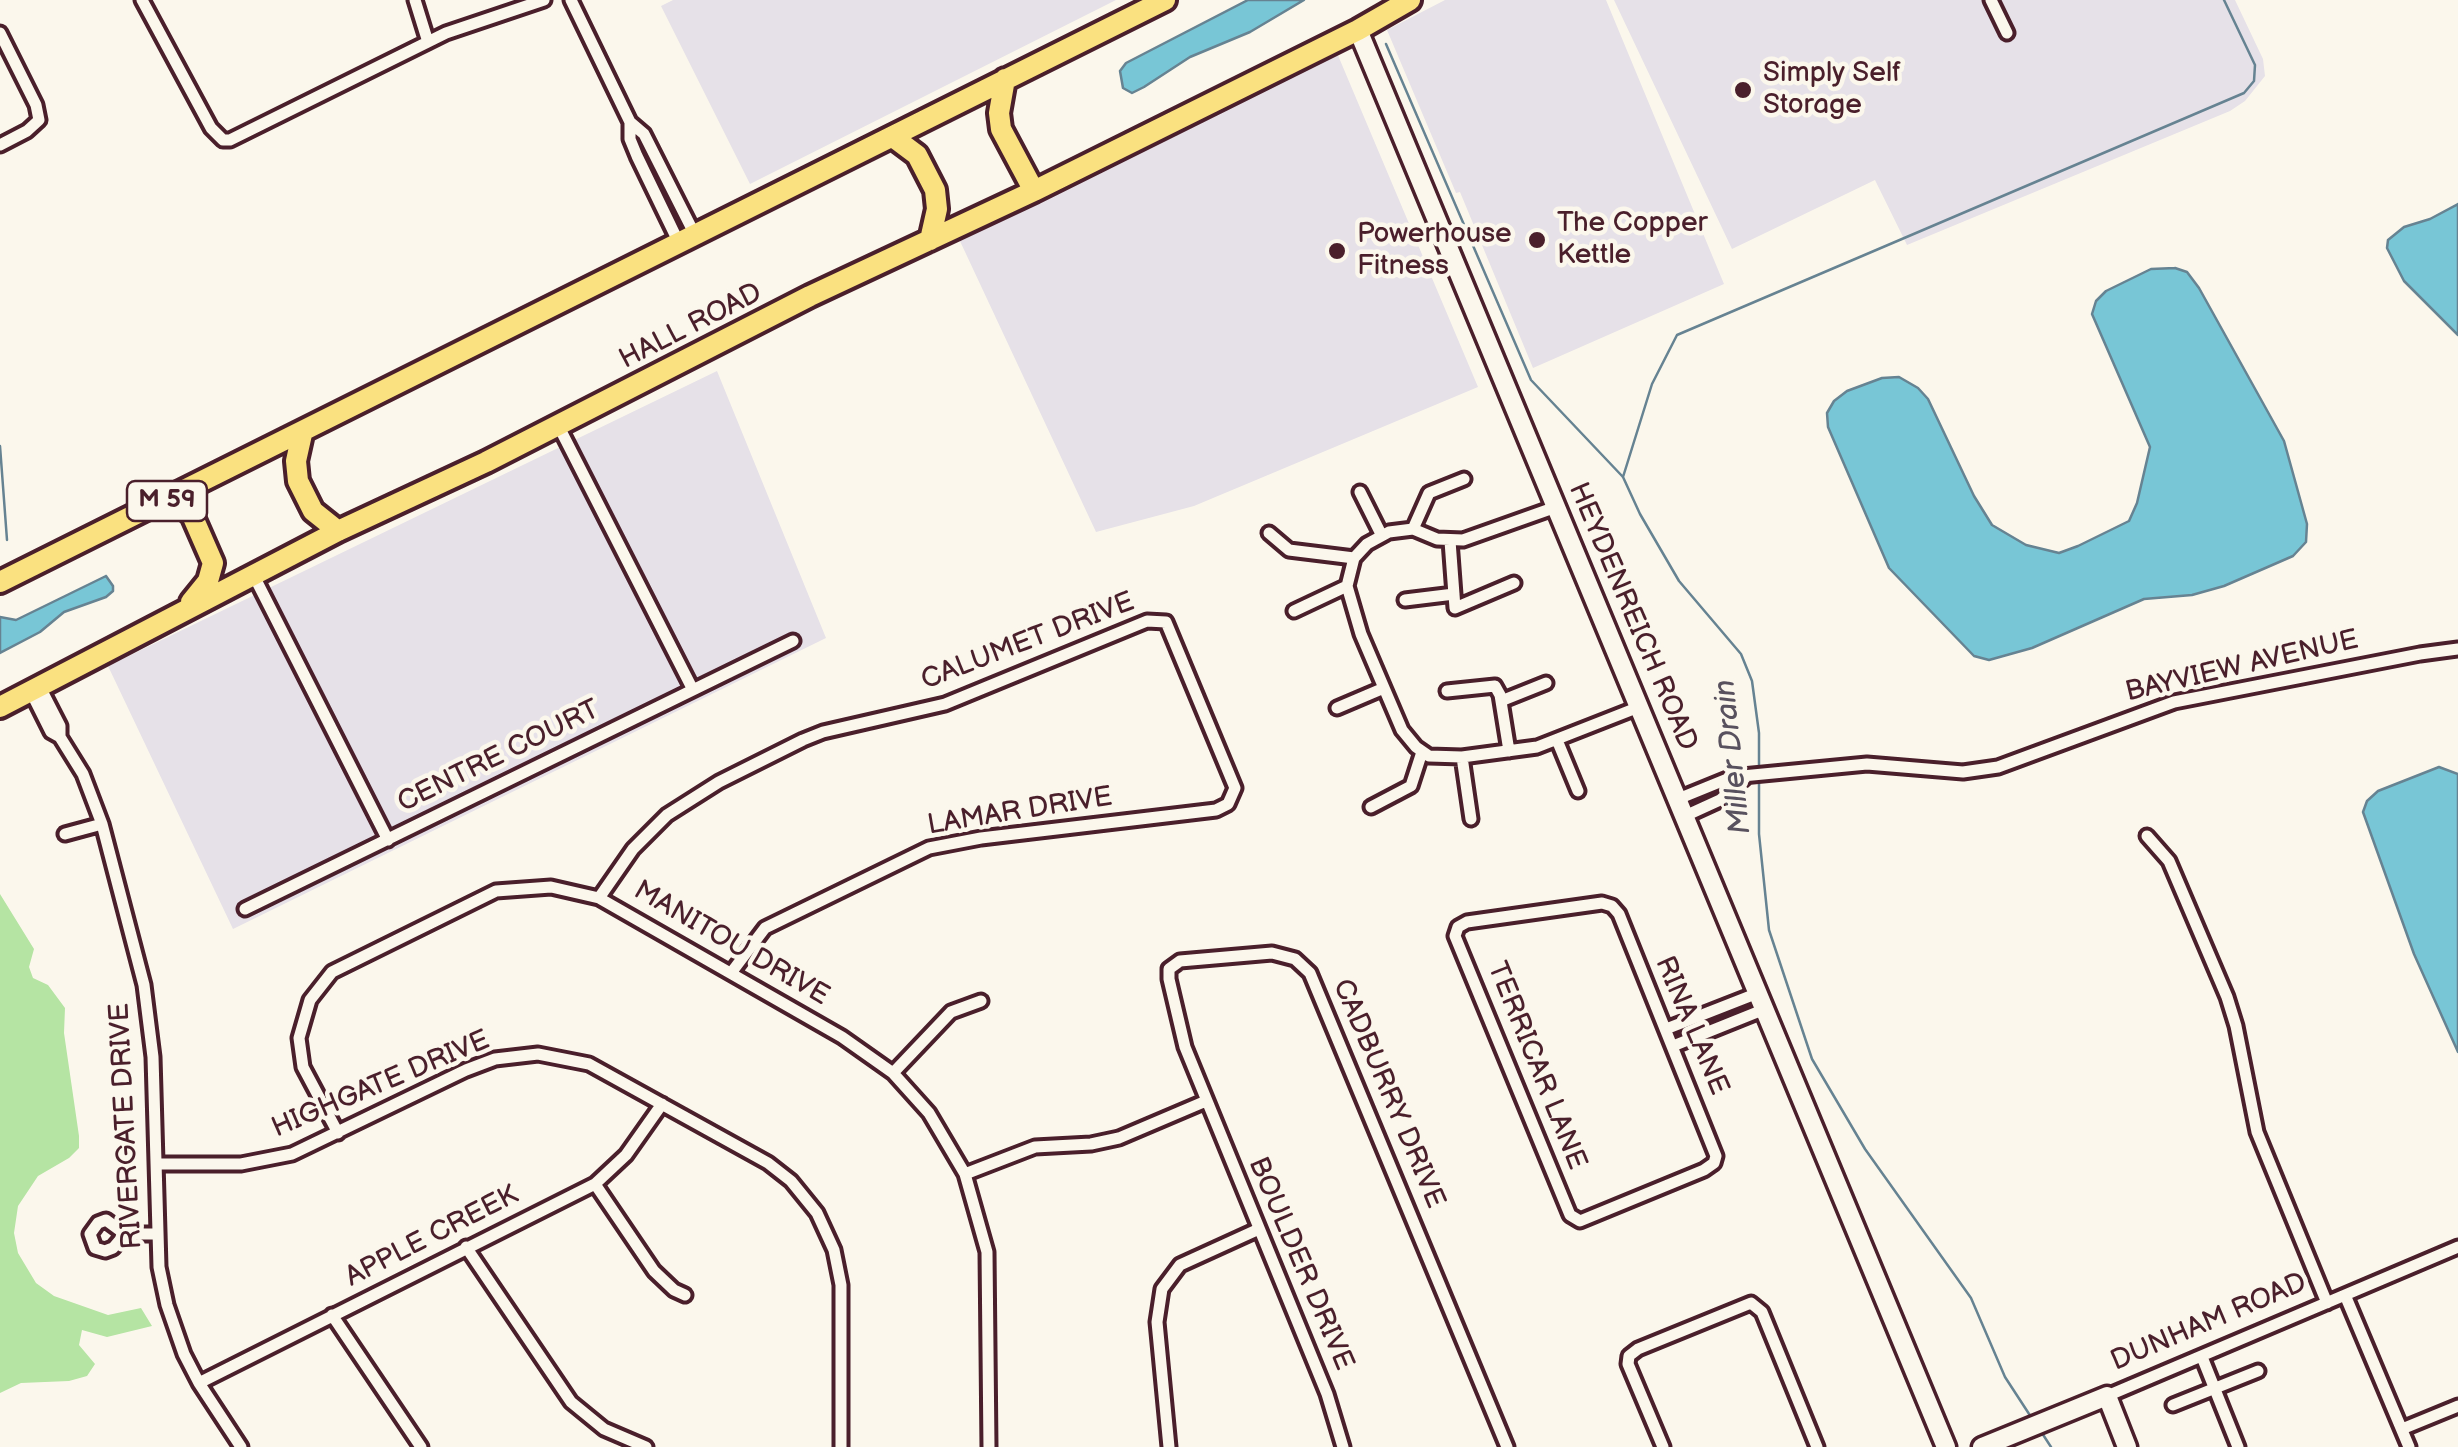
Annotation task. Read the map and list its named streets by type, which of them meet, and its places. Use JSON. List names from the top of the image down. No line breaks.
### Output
{"streets":{"highway":["HALL ROAD","M 59"],"street":["HEYDENREICH ROAD","CALUMET DRIVE","BAYVIEW AVENUE","CENTRE COURT","LAMAR DRIVE","MANITOU DRIVE","RINA LANE","TERRICAR LANE","HIGHGATE DRIVE","CADBURRY DRIVE","RIVERGATE DRIVE","APPLE CREEK","BOULDER DRIVE","DUNHAM ROAD"]},"crossings":[["HALL ROAD","HEYDENREICH ROAD"],["HALL ROAD","CENTRE COURT"],["HALL ROAD","RIVERGATE DRIVE"],["HEYDENREICH ROAD","BAYVIEW AVENUE"],["CALUMET DRIVE","LAMAR DRIVE"],["CALUMET DRIVE","MANITOU DRIVE"],["LAMAR DRIVE","MANITOU DRIVE"],["MANITOU DRIVE","HIGHGATE DRIVE"],["RINA LANE","TERRICAR LANE"],["HIGHGATE DRIVE","RIVERGATE DRIVE"],["HIGHGATE DRIVE","APPLE CREEK"],["CADBURRY DRIVE","BOULDER DRIVE"],["RIVERGATE DRIVE","APPLE CREEK"]],"water":["Miller Drain"],"places":["Simply Self Storage","The Copper Kettle","Powerhouse Fitness"]}
